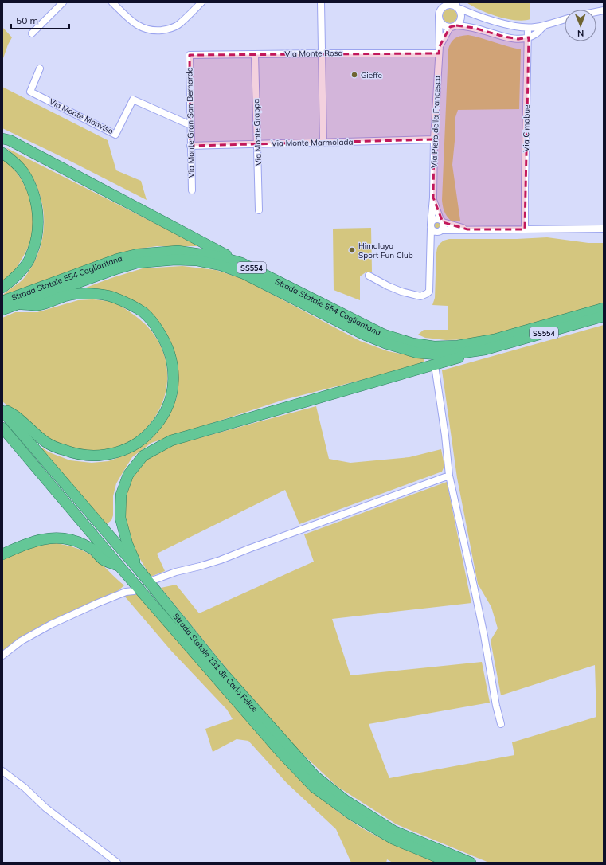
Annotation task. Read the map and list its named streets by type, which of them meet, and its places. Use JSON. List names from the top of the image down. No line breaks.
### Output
{"streets":{"highway":["SS554","Strada Statale 554 Cagliaritana","Strada Statale 131 dir Carlo Felice"],"street":["Via Monte Rosa","Via Monte Monviso","Via Piero della Francesca","Via Monte Gran San Bernardo","Via Cimabue","Via Monte Grappa","Via Monte Marmolada"]},"crossings":[["Via Monte Rosa","Via Piero della Francesca"],["Via Monte Rosa","Via Monte Gran San Bernardo"],["Via Monte Rosa","Via Monte Grappa"],["Via Monte Monviso","Via Monte Gran San Bernardo"],["Via Piero della Francesca","Via Monte Marmolada"],["Via Monte Gran San Bernardo","Via Monte Marmolada"],["Via Monte Grappa","Via Monte Marmolada"],["SS554","Strada Statale 554 Cagliaritana"]],"places":["Gieffe","Himalaya Sport Fun Club"],"scale_bar":"50 m","north":"bottom"}
